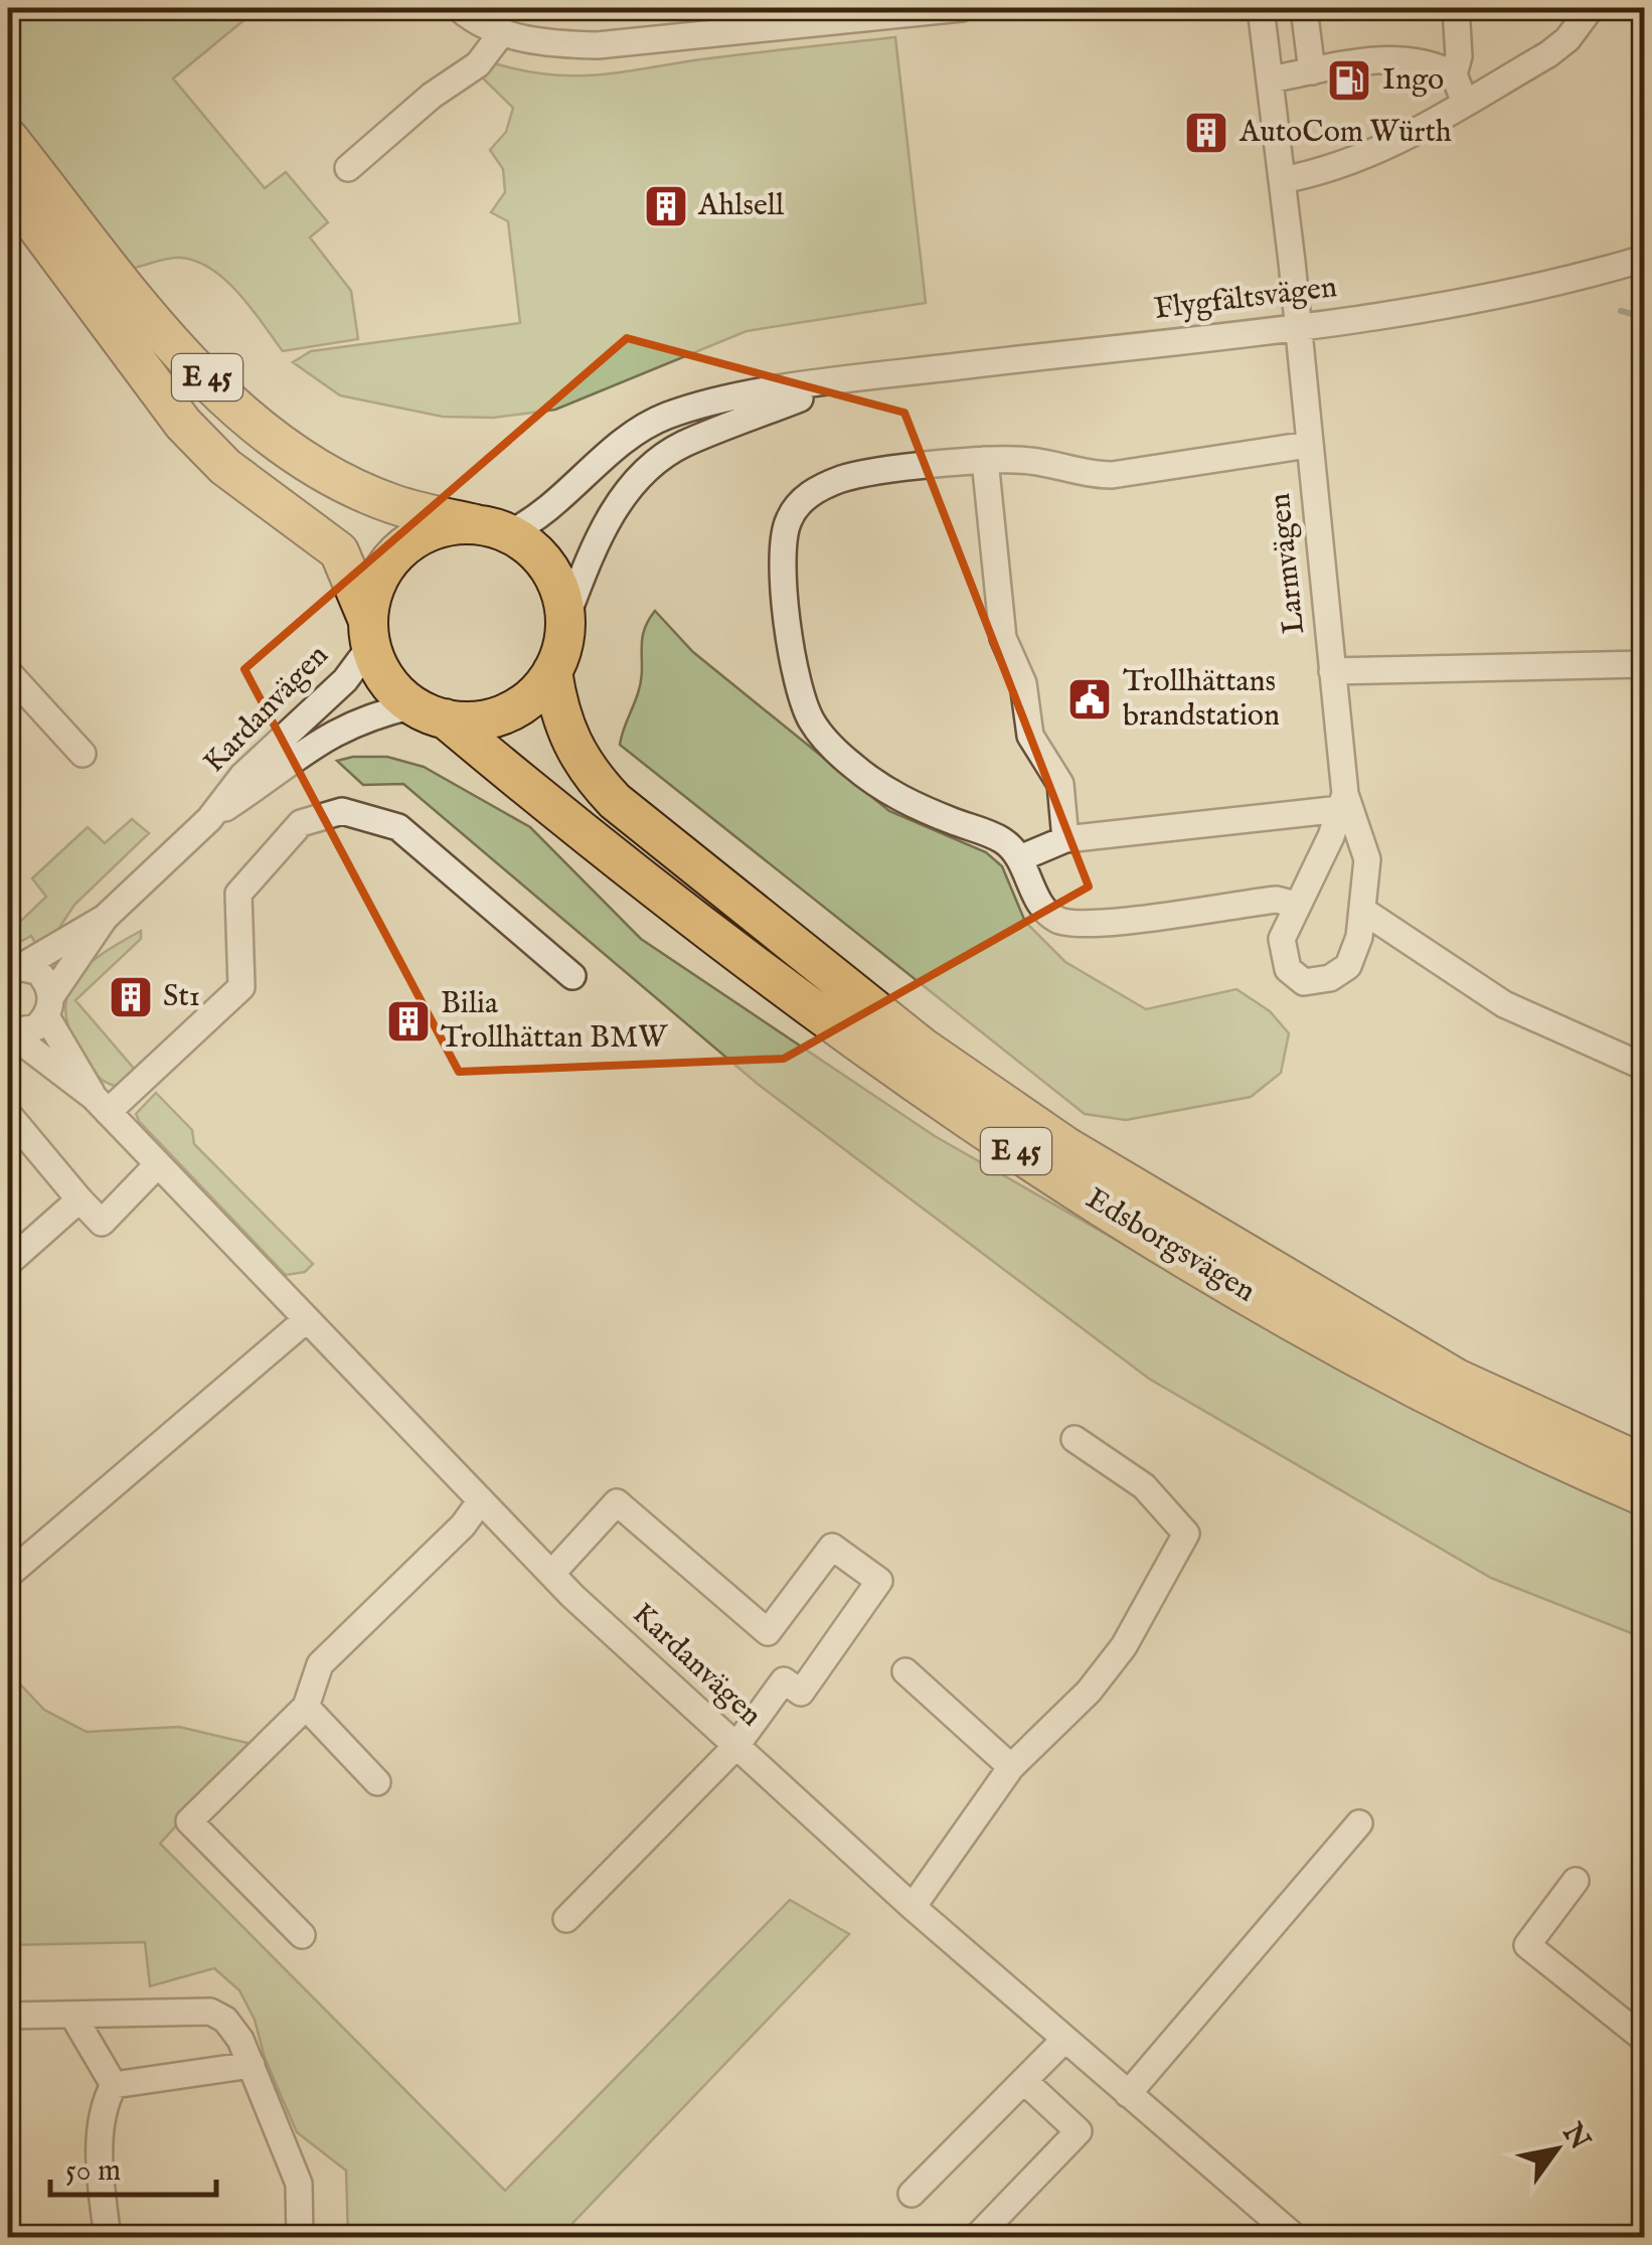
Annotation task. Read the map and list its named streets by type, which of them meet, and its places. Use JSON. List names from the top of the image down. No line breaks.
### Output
{"streets":{"highway":["E 45","Edsborgsvägen"],"street":["Flygfältsvägen","Larmvägen","Kardanvägen"]},"crossings":[["Flygfältsvägen","E 45"],["Flygfältsvägen","Larmvägen"],["Flygfältsvägen","Kardanvägen"],["Flygfältsvägen","Edsborgsvägen"],["E 45","Kardanvägen"],["E 45","Edsborgsvägen"],["Kardanvägen","Edsborgsvägen"]],"places":{"fuel station":["Ingo"],"building":["AutoCom Würth","Ahlsell","St1","Bilia Trollhättan BMW"],"public building":["Trollhättans brandstation"]},"scale_bar":"50 m","north":"top right"}
